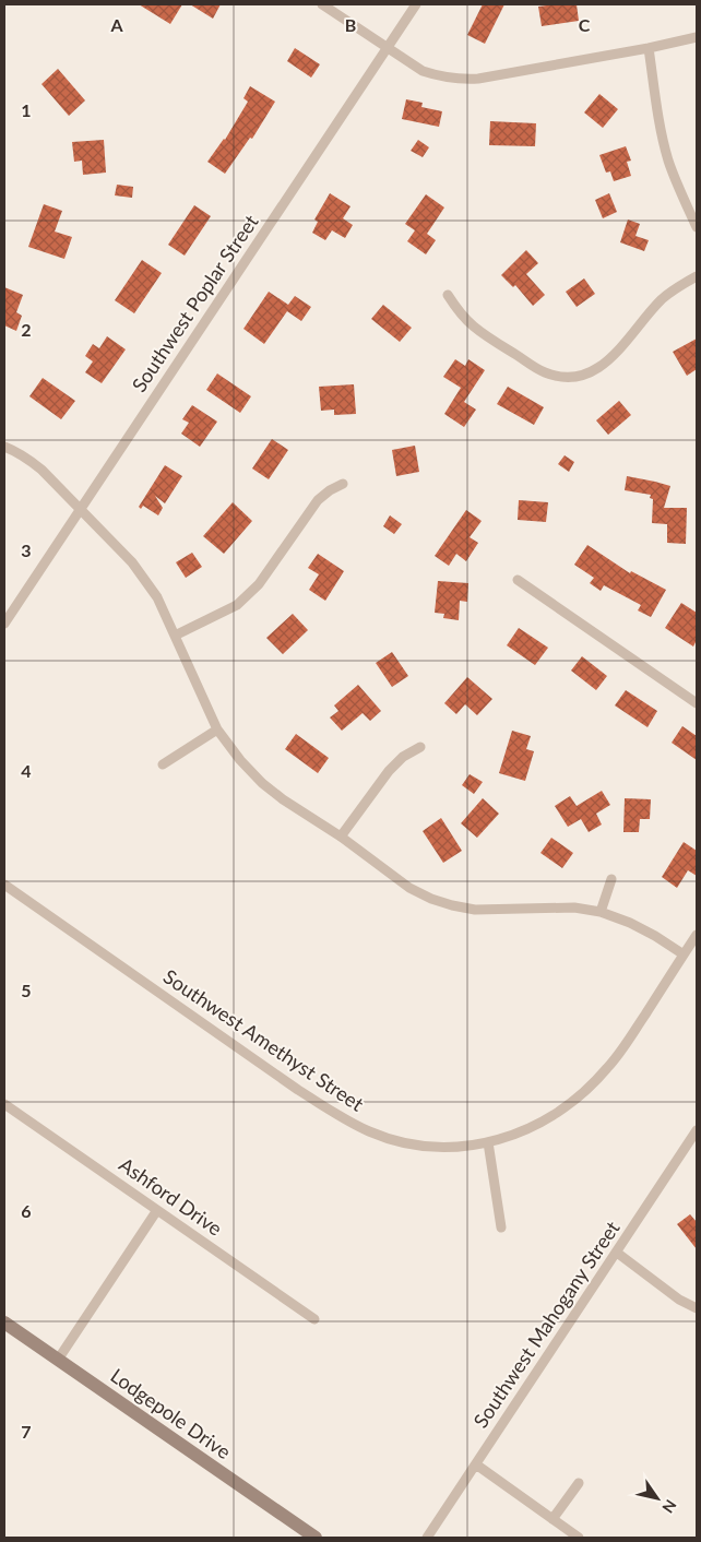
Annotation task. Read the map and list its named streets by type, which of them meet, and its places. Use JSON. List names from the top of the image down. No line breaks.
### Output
{"streets":{"street":["Southwest Poplar Street","Southwest Amethyst Street","Ashford Drive","Southwest Mahogany Street","Lodgepole Drive"]},"north":"bottom right","grid":{"columns":["A","B","C"],"rows":["1","2","3","4","5","6","7"]}}
